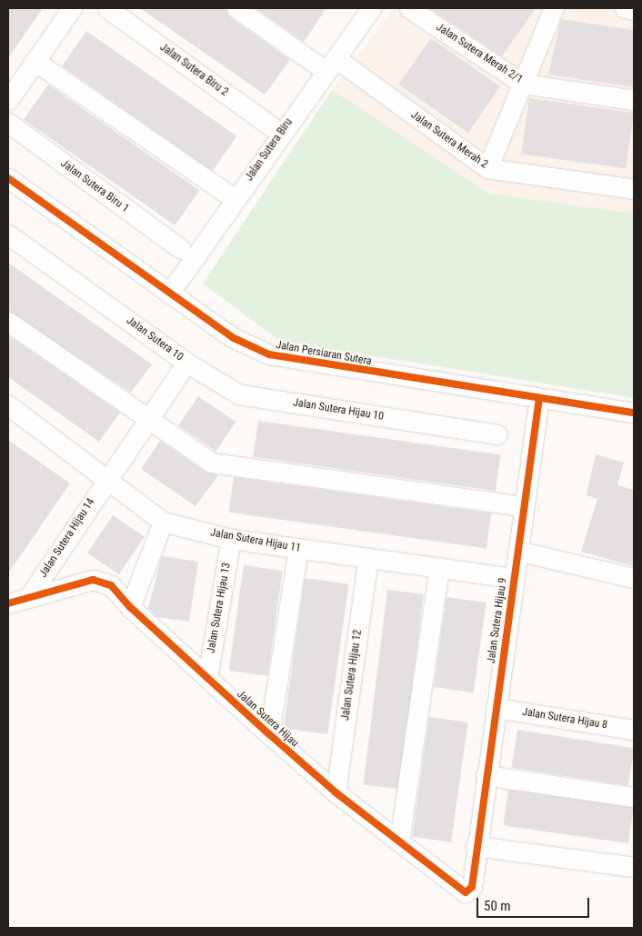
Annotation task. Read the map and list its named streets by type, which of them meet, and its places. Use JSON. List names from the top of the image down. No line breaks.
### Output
{"streets":{"street":["Jalan Sutera Merah 2/1","Jalan Sutera Biru 2","Jalan Sutera Merah 2","Jalan Sutera Biru","Jalan Sutera Biru 1","Jalan Sutera 10","Jalan Persiaran Sutera","Jalan Sutera Hijau 10","Jalan Sutera Hijau 14","Jalan Sutera Hijau 11","Jalan Sutera Hijau 13","Jalan Sutera Hijau 9","Jalan Sutera Hijau 12","Jalan Sutera Hijau","Jalan Sutera Hijau 8"]},"crossings":[["Jalan Sutera Biru 2","Jalan Sutera Biru"],["Jalan Sutera Merah 2","Jalan Sutera Biru"],["Jalan Sutera Biru","Jalan Persiaran Sutera"],["Jalan Sutera 10","Jalan Sutera Hijau 10"],["Jalan Sutera 10","Jalan Sutera Hijau 14"],["Jalan Sutera 10","Jalan Sutera Hijau 11"],["Jalan Persiaran Sutera","Jalan Sutera Hijau 9"],["Jalan Sutera Hijau 14","Jalan Sutera Hijau 11"],["Jalan Sutera Hijau 14","Jalan Sutera Hijau"],["Jalan Sutera Hijau 11","Jalan Sutera Hijau 13"],["Jalan Sutera Hijau 11","Jalan Sutera Hijau 9"],["Jalan Sutera Hijau 11","Jalan Sutera Hijau 12"],["Jalan Sutera Hijau 13","Jalan Sutera Hijau"],["Jalan Sutera Hijau 9","Jalan Sutera Hijau"],["Jalan Sutera Hijau 9","Jalan Sutera Hijau 8"],["Jalan Sutera Hijau 12","Jalan Sutera Hijau"]],"scale_bar":"50 m"}
